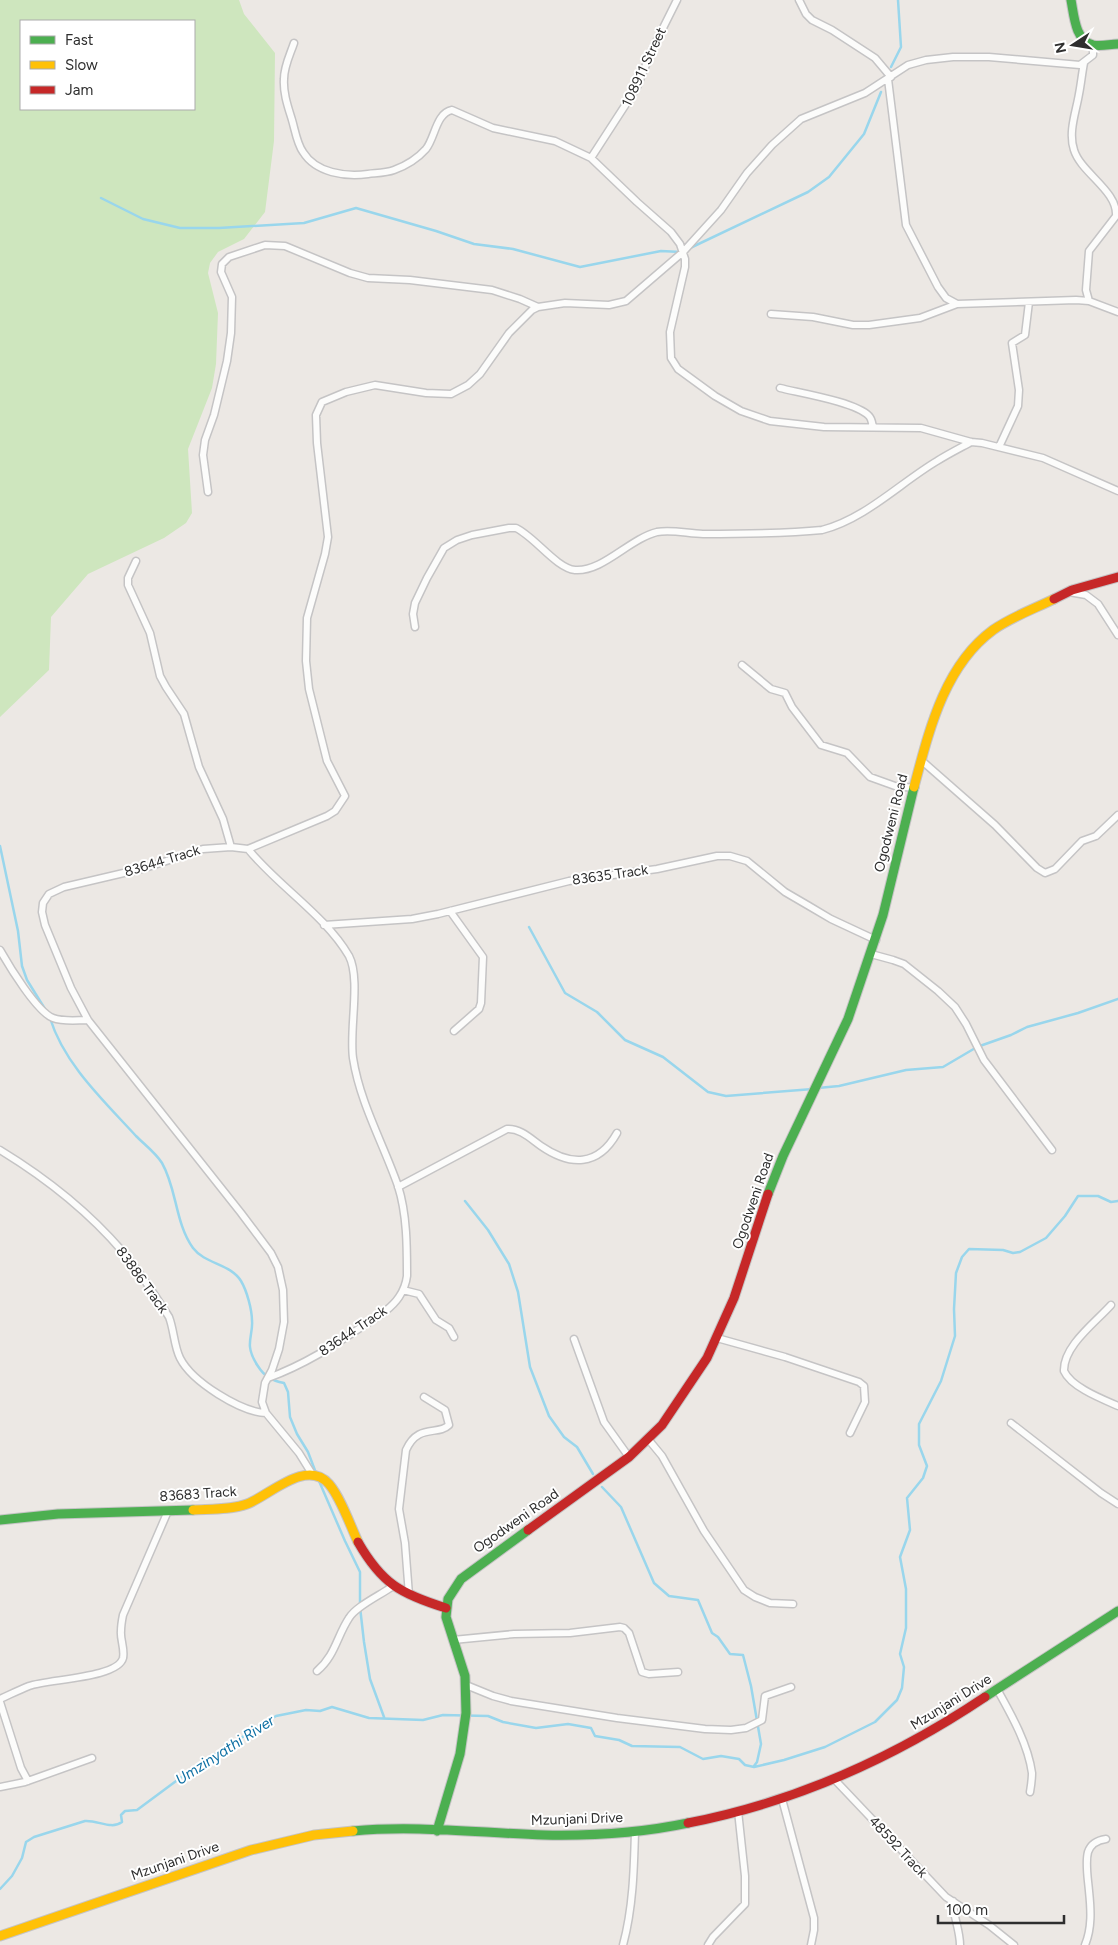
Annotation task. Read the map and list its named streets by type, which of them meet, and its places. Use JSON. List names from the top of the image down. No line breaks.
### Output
{"streets":{"street":["108911 Street","Ogodweni Road","83644 Track","83635 Track","83886 Track","83683 Track","Mzunjani Drive","48592 Track"]},"crossings":[["Ogodweni Road","83635 Track"],["83644 Track","83886 Track"],["Mzunjani Drive","48592 Track"]],"water":["Umzinyathi River"],"legend":["Fast","Slow","Jam"],"scale_bar":"100 m","north":"left"}
